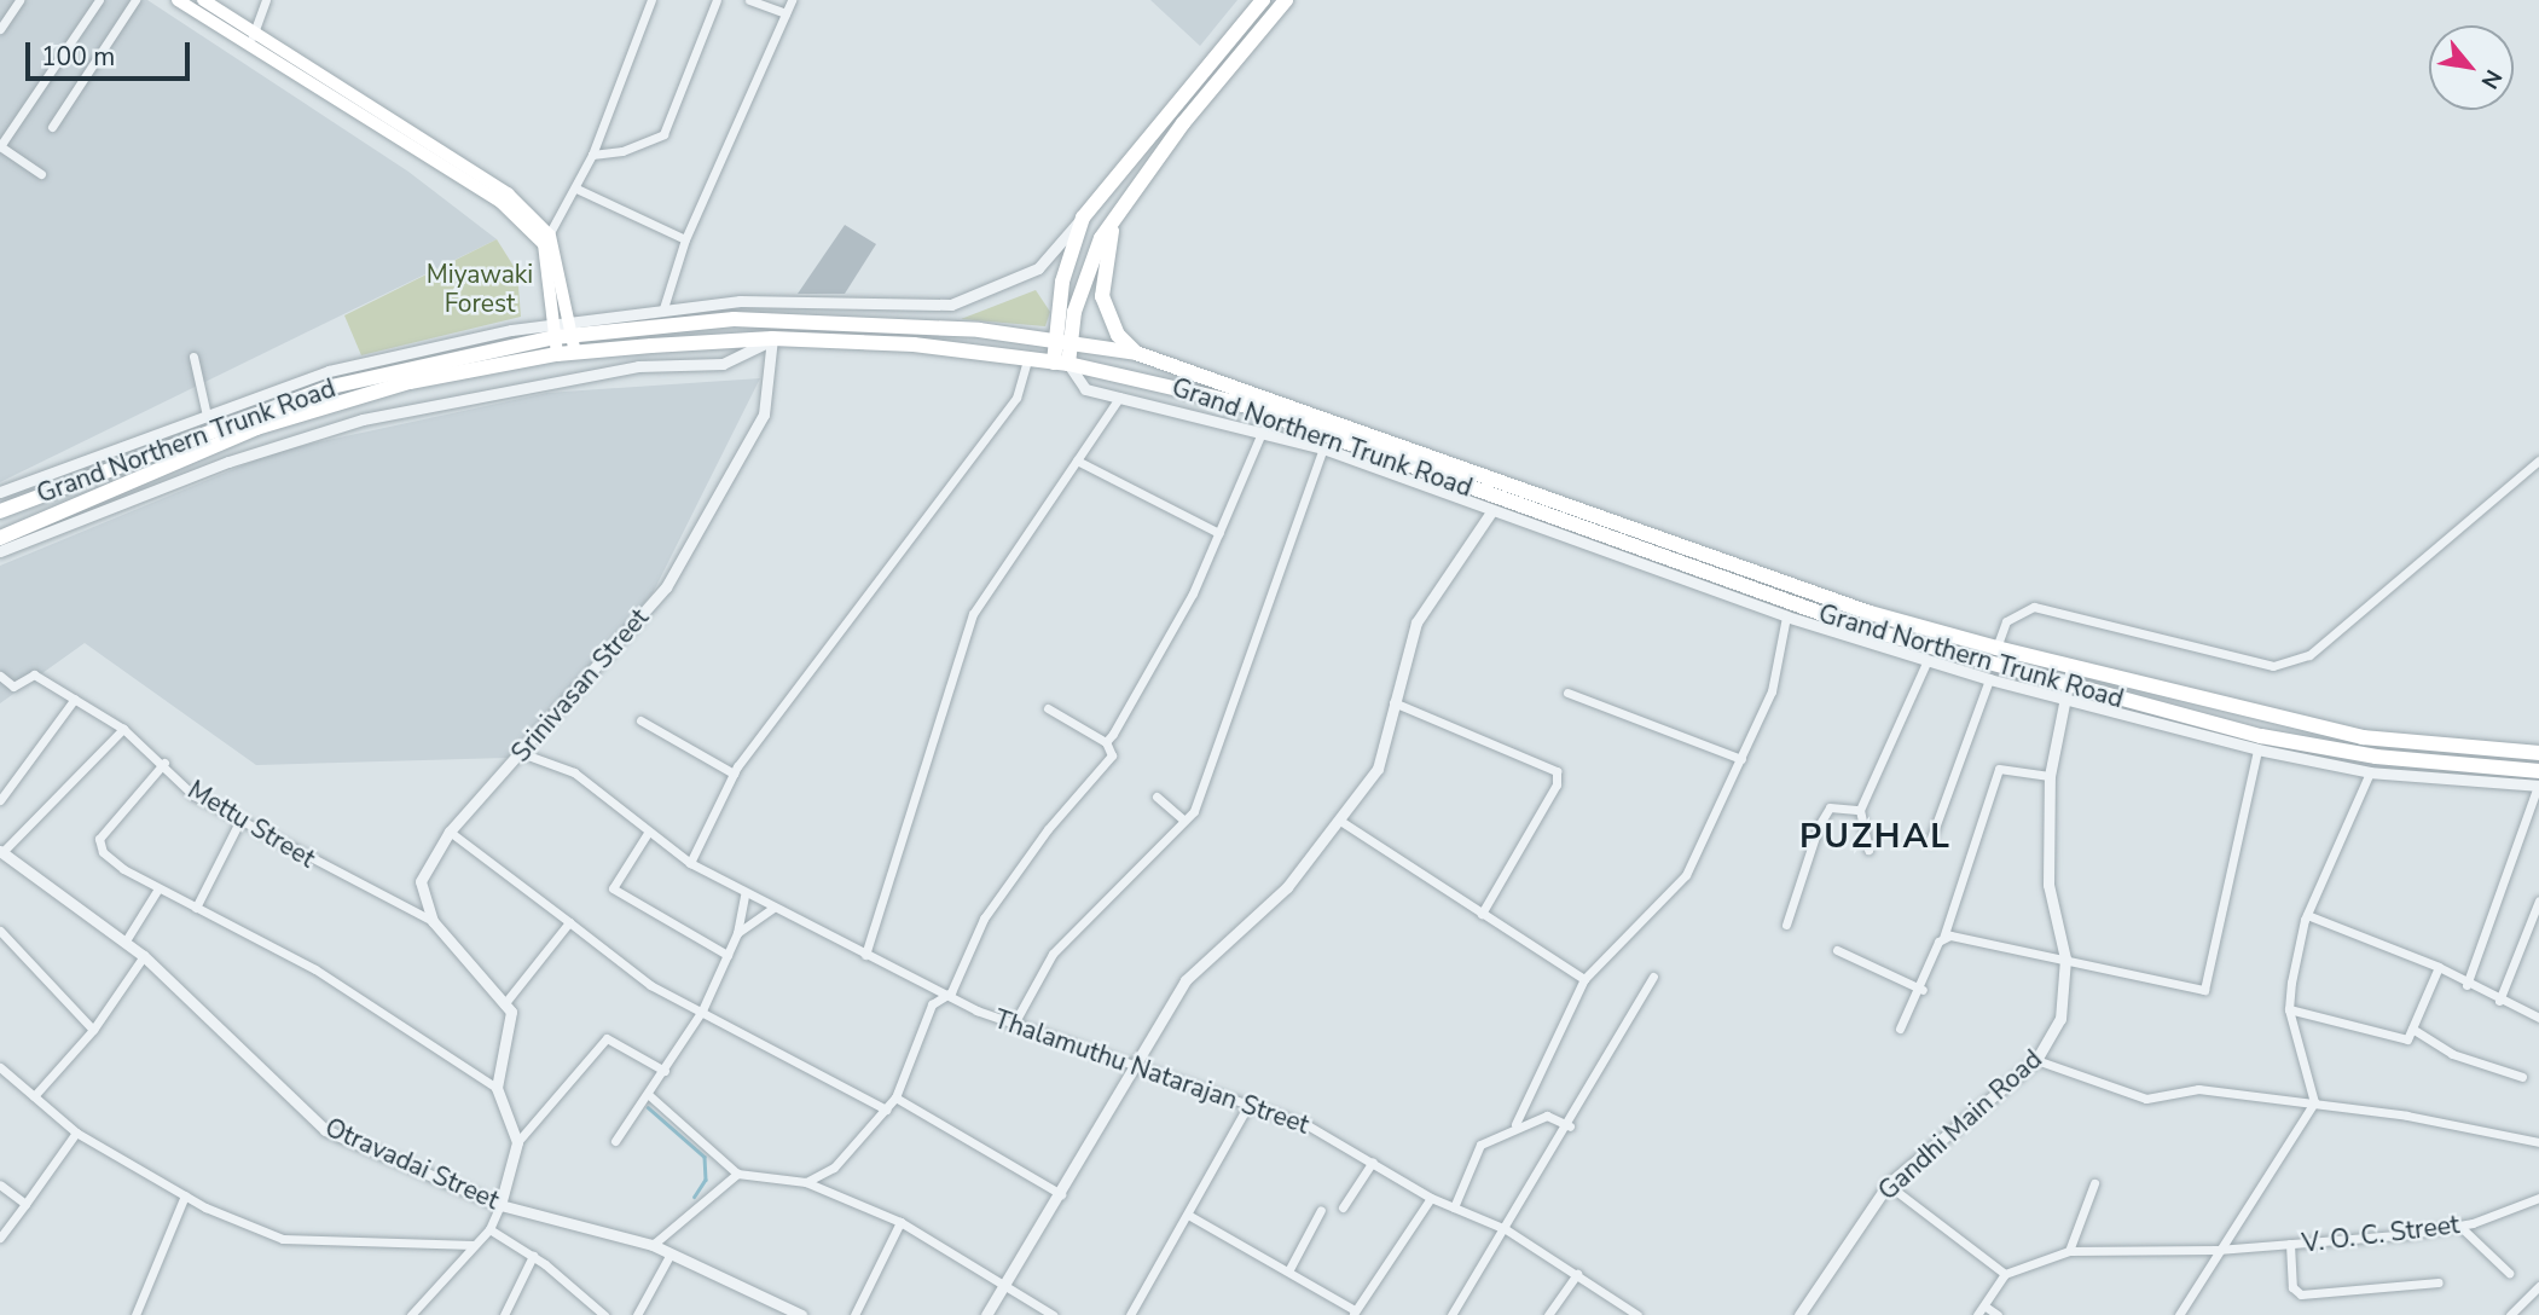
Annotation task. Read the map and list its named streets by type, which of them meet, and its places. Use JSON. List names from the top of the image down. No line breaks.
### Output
{"streets":{"main road":["Grand Northern Trunk Road"],"street":["Srinivasan Street","Mettu Street","Thalamuthu Natarajan Street","Gandhi Main Road","Otravadai Street","V. O. C. Street"]},"crossings":[["Grand Northern Trunk Road","Srinivasan Street"],["Grand Northern Trunk Road","Gandhi Main Road"],["Srinivasan Street","Mettu Street"],["Srinivasan Street","Thalamuthu Natarajan Street"]],"districts":["PUZHAL"],"parks":["Miyawaki Forest"],"scale_bar":"100 m","north":"bottom right"}
